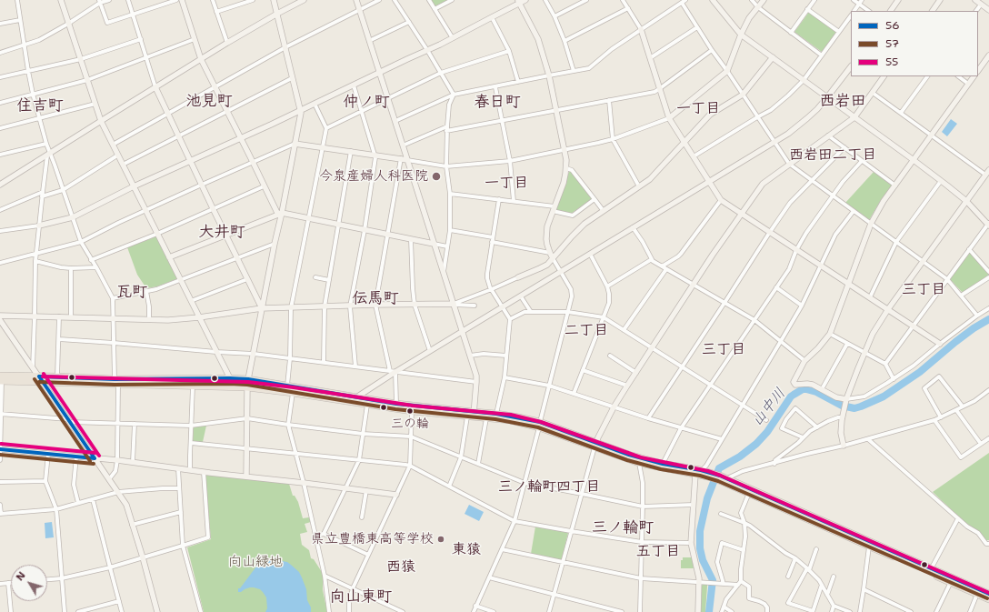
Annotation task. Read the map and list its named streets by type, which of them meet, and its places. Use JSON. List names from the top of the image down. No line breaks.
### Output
{"districts":["池見町","西岩田","仲ノ町","春日町","住吉町","一丁目","西岩田二丁目","一丁目","大井町","三丁目","瓦町","伝馬町","二丁目","三丁目","三ノ輪町四丁目","三ノ輪町","東猿","五丁目","西猿","向山東町"],"water":["山中川"],"parks":["向山緑地"],"places":["今泉産婦人科医院","三の輪","県立豊橋東高等学校"],"lines":["transit line 55","transit line 56","transit line 57"],"legend":["56","57","55"],"north":"top left"}
